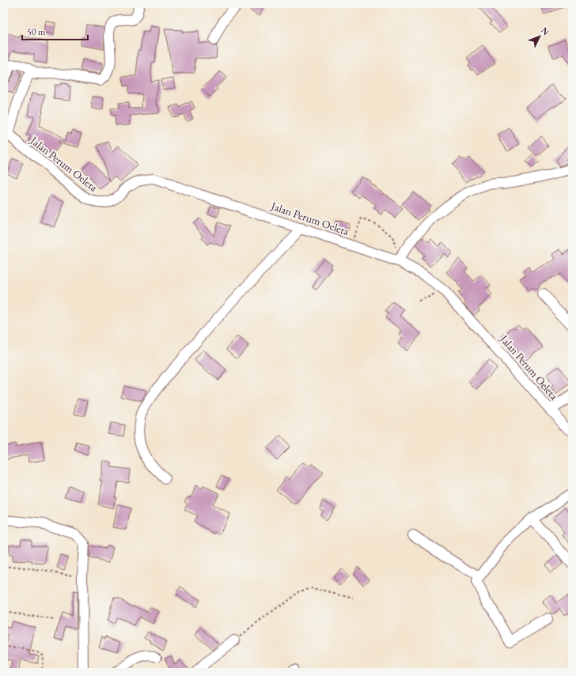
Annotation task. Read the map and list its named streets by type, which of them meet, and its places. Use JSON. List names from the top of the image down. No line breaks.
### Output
{"streets":{"street":["Jalan Perum Oeleta"]},"scale_bar":"50 m","north":"top right"}
